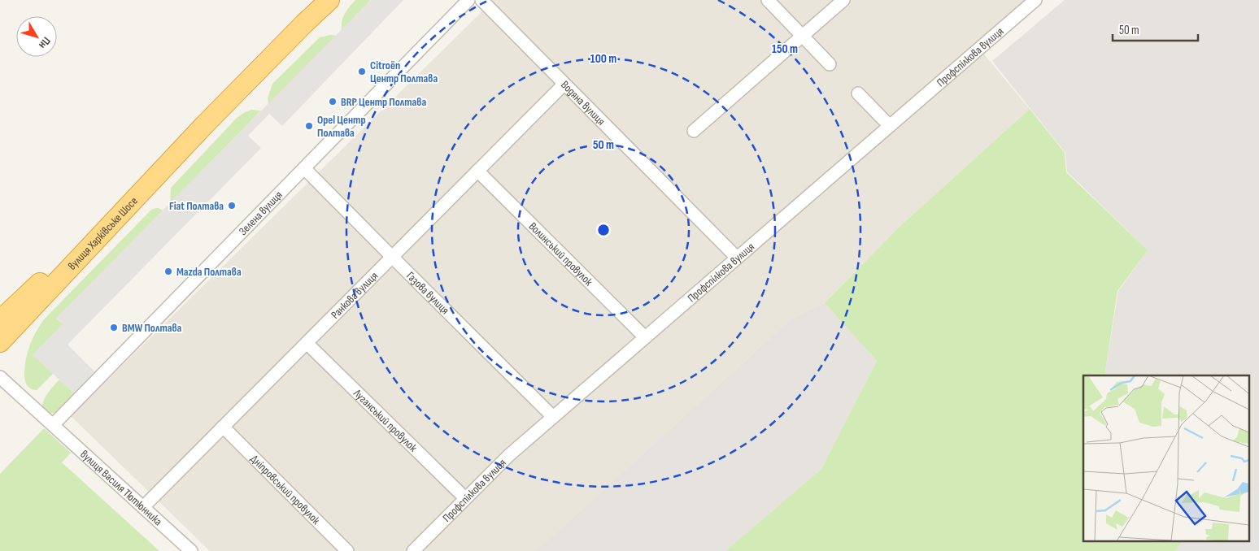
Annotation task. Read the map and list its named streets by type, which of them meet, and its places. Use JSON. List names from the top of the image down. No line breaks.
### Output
{"streets":{"highway":["вулиця Харківське Шосе"],"street":["Профспілкова вулиця","Водяна вулиця","Зелена вулиця","Волинський провулок","Газова вулиця","Ранкова вулиця","Луганський провулок","вулиця Василя Тютюнника","Дніпровський провулок"]},"crossings":[["Профспілкова вулиця","Водяна вулиця"],["Профспілкова вулиця","Волинський провулок"],["Профспілкова вулиця","Газова вулиця"],["Профспілкова вулиця","Луганський провулок"],["Водяна вулиця","Ранкова вулиця"],["Зелена вулиця","Газова вулиця"],["Зелена вулиця","вулиця Василя Тютюнника"],["Волинський провулок","Ранкова вулиця"],["Газова вулиця","Ранкова вулиця"],["Ранкова вулиця","Луганський провулок"],["Ранкова вулиця","вулиця Василя Тютюнника"],["Ранкова вулиця","Дніпровський провулок"]],"places":["Citroën Центр Полтава","BRP Центр Полтава","Opel Центр Полтава","Fiat Полтава","Mazda Полтава","BMW Полтава"],"scale_bar":"50 m","north":"bottom right","rings":["150 m","100 m","50 m"]}
